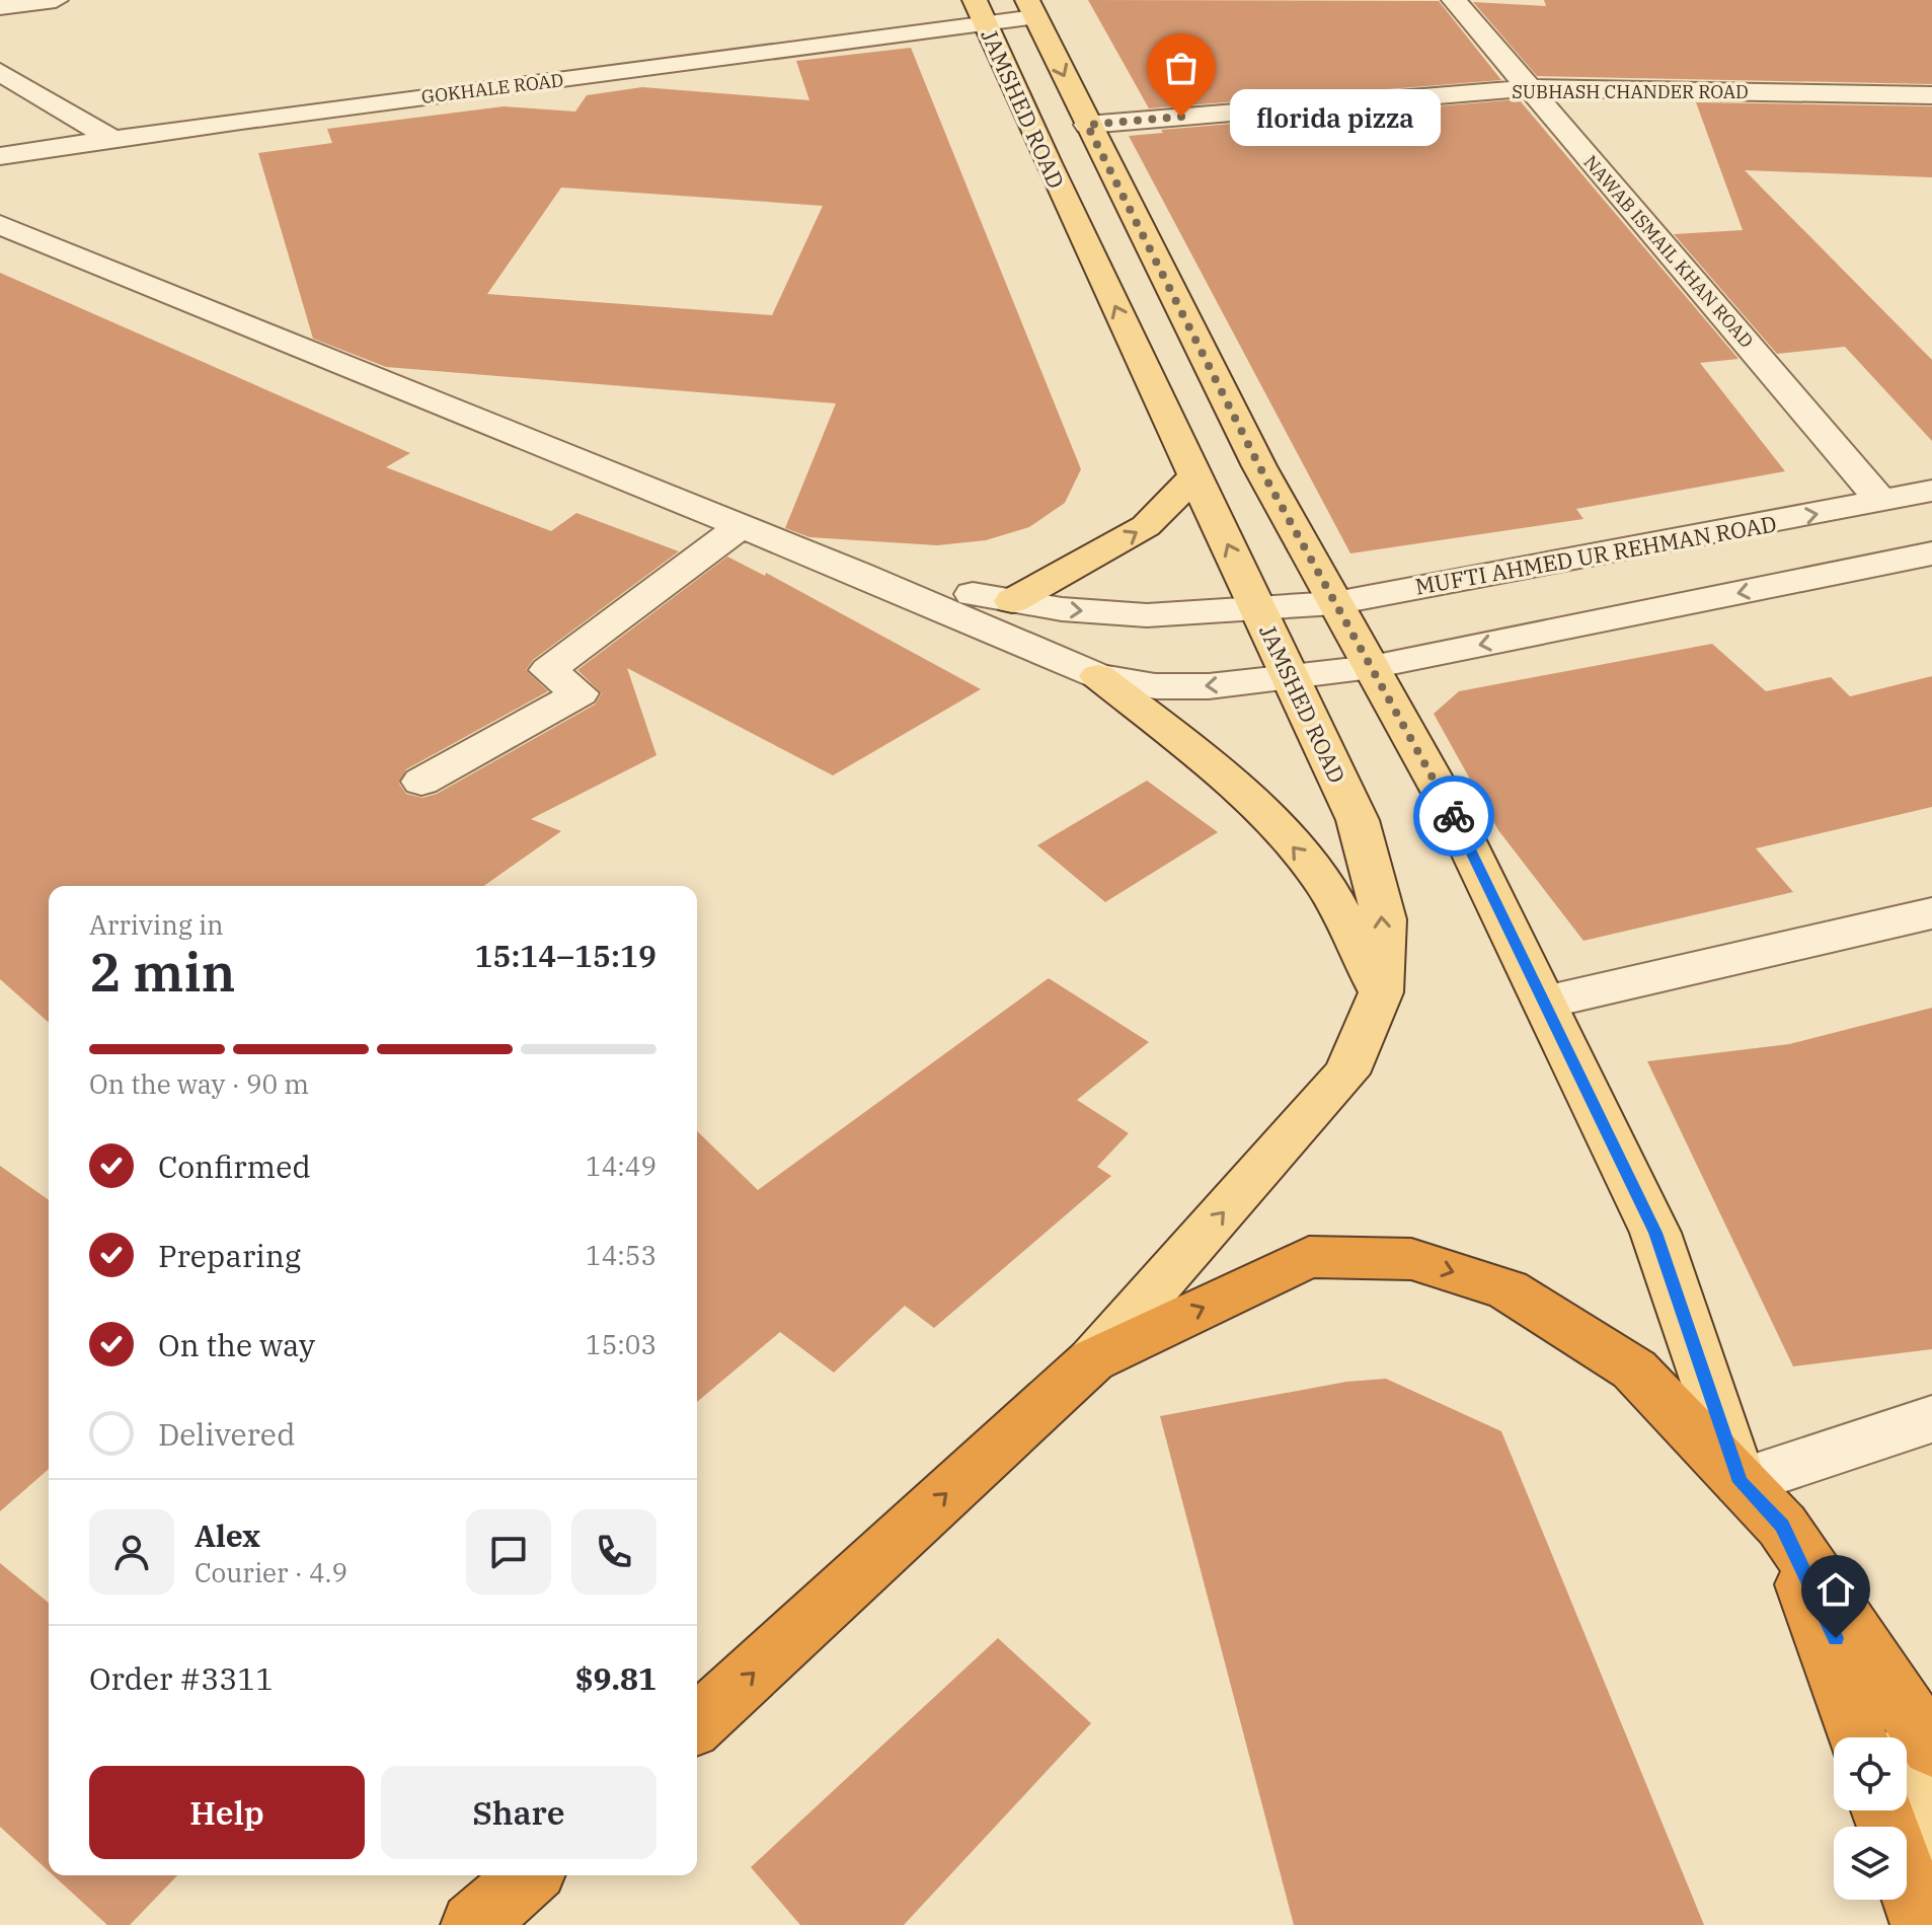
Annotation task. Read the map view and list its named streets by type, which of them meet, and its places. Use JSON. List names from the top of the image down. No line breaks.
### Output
{"streets":{"main road":["JAMSHED ROAD"],"street":["GOKHALE ROAD","SUBHASH CHANDER ROAD","NAWAB ISMAIL KHAN ROAD","MUFTI AHMED UR REHMAN ROAD"]},"crossings":[["GOKHALE ROAD","JAMSHED ROAD"],["SUBHASH CHANDER ROAD","NAWAB ISMAIL KHAN ROAD"],["JAMSHED ROAD","MUFTI AHMED UR REHMAN ROAD"],["NAWAB ISMAIL KHAN ROAD","MUFTI AHMED UR REHMAN ROAD"]],"places":["florida pizza"],"page":{"bubble":"florida pizza","heading":["2 min","Arriving in","15:14–15:19"],"panel":["Alex","Courier · 4.9","Order #3311","$9.81"],"bar":"On the way · 90 m","list":[["Confirmed","14:49"],["Preparing","14:53"],["On the way","15:03"],"Delivered"],"buttons":["Help","Share"]}}
